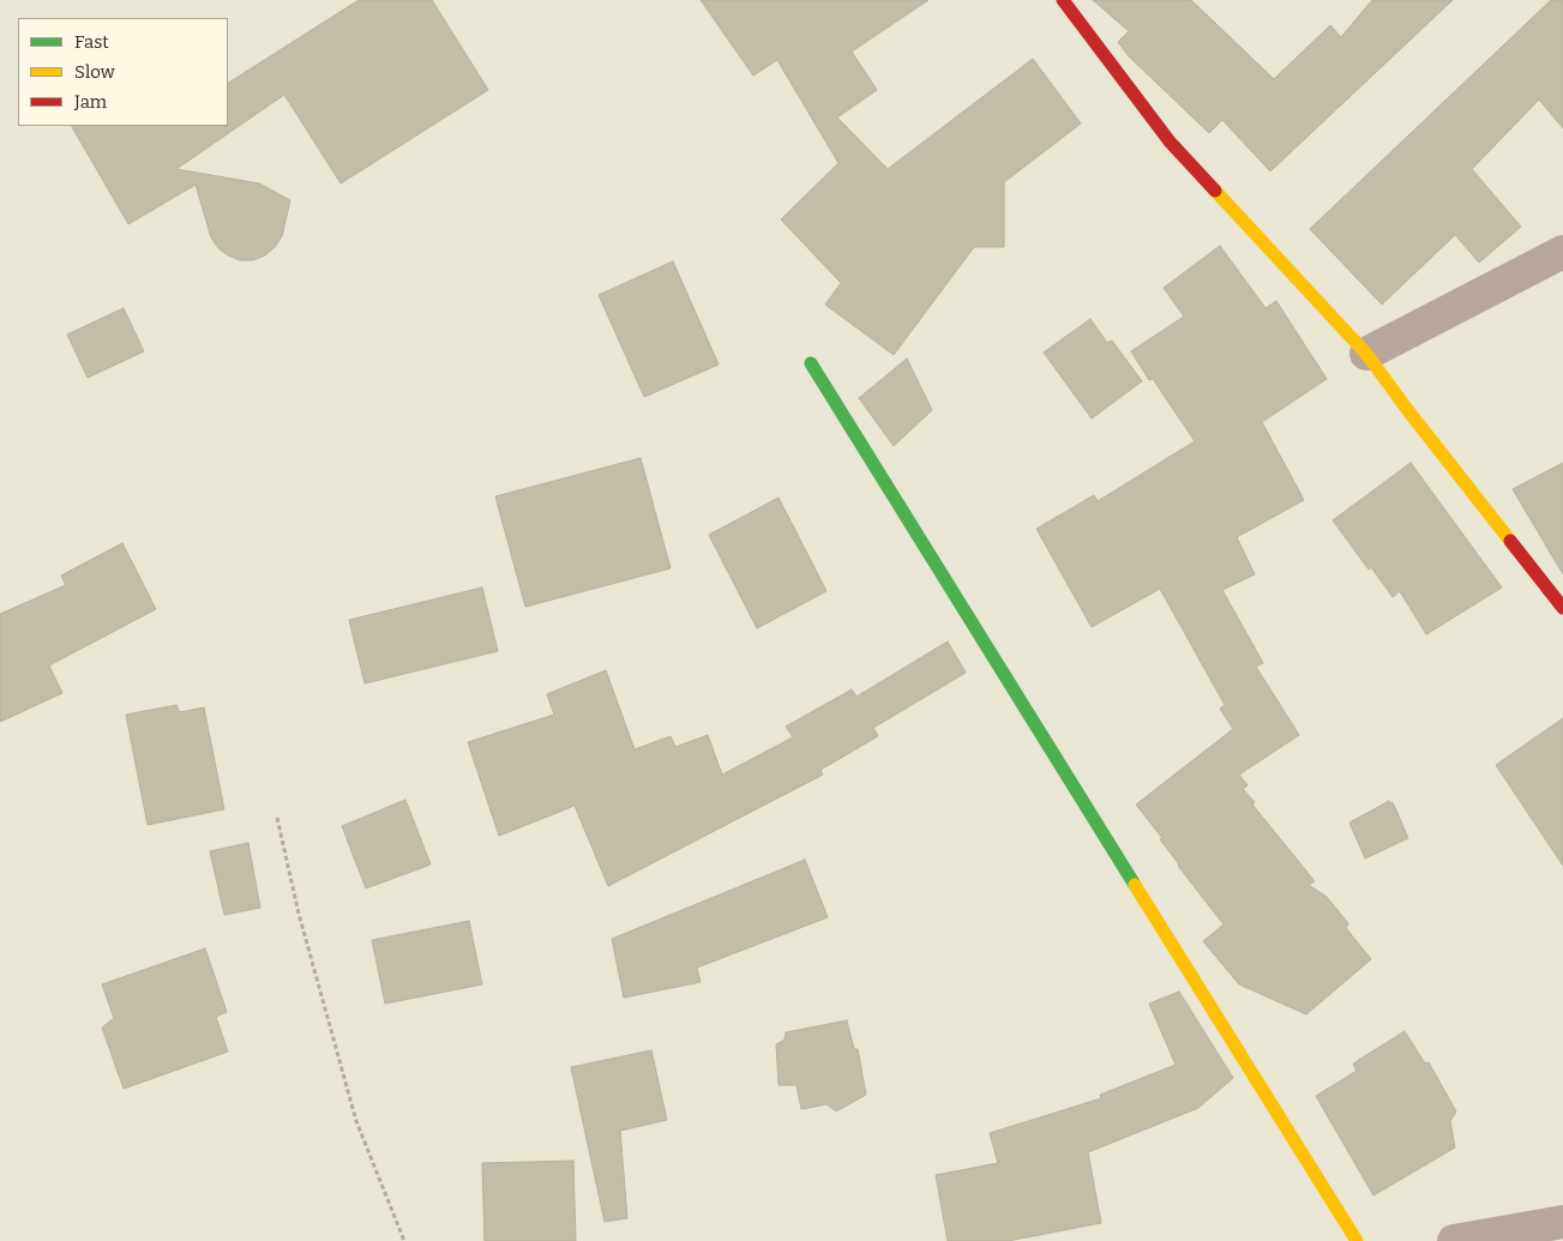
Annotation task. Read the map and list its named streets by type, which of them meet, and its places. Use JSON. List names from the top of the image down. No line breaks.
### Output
{"legend":["Fast","Slow","Jam"]}
